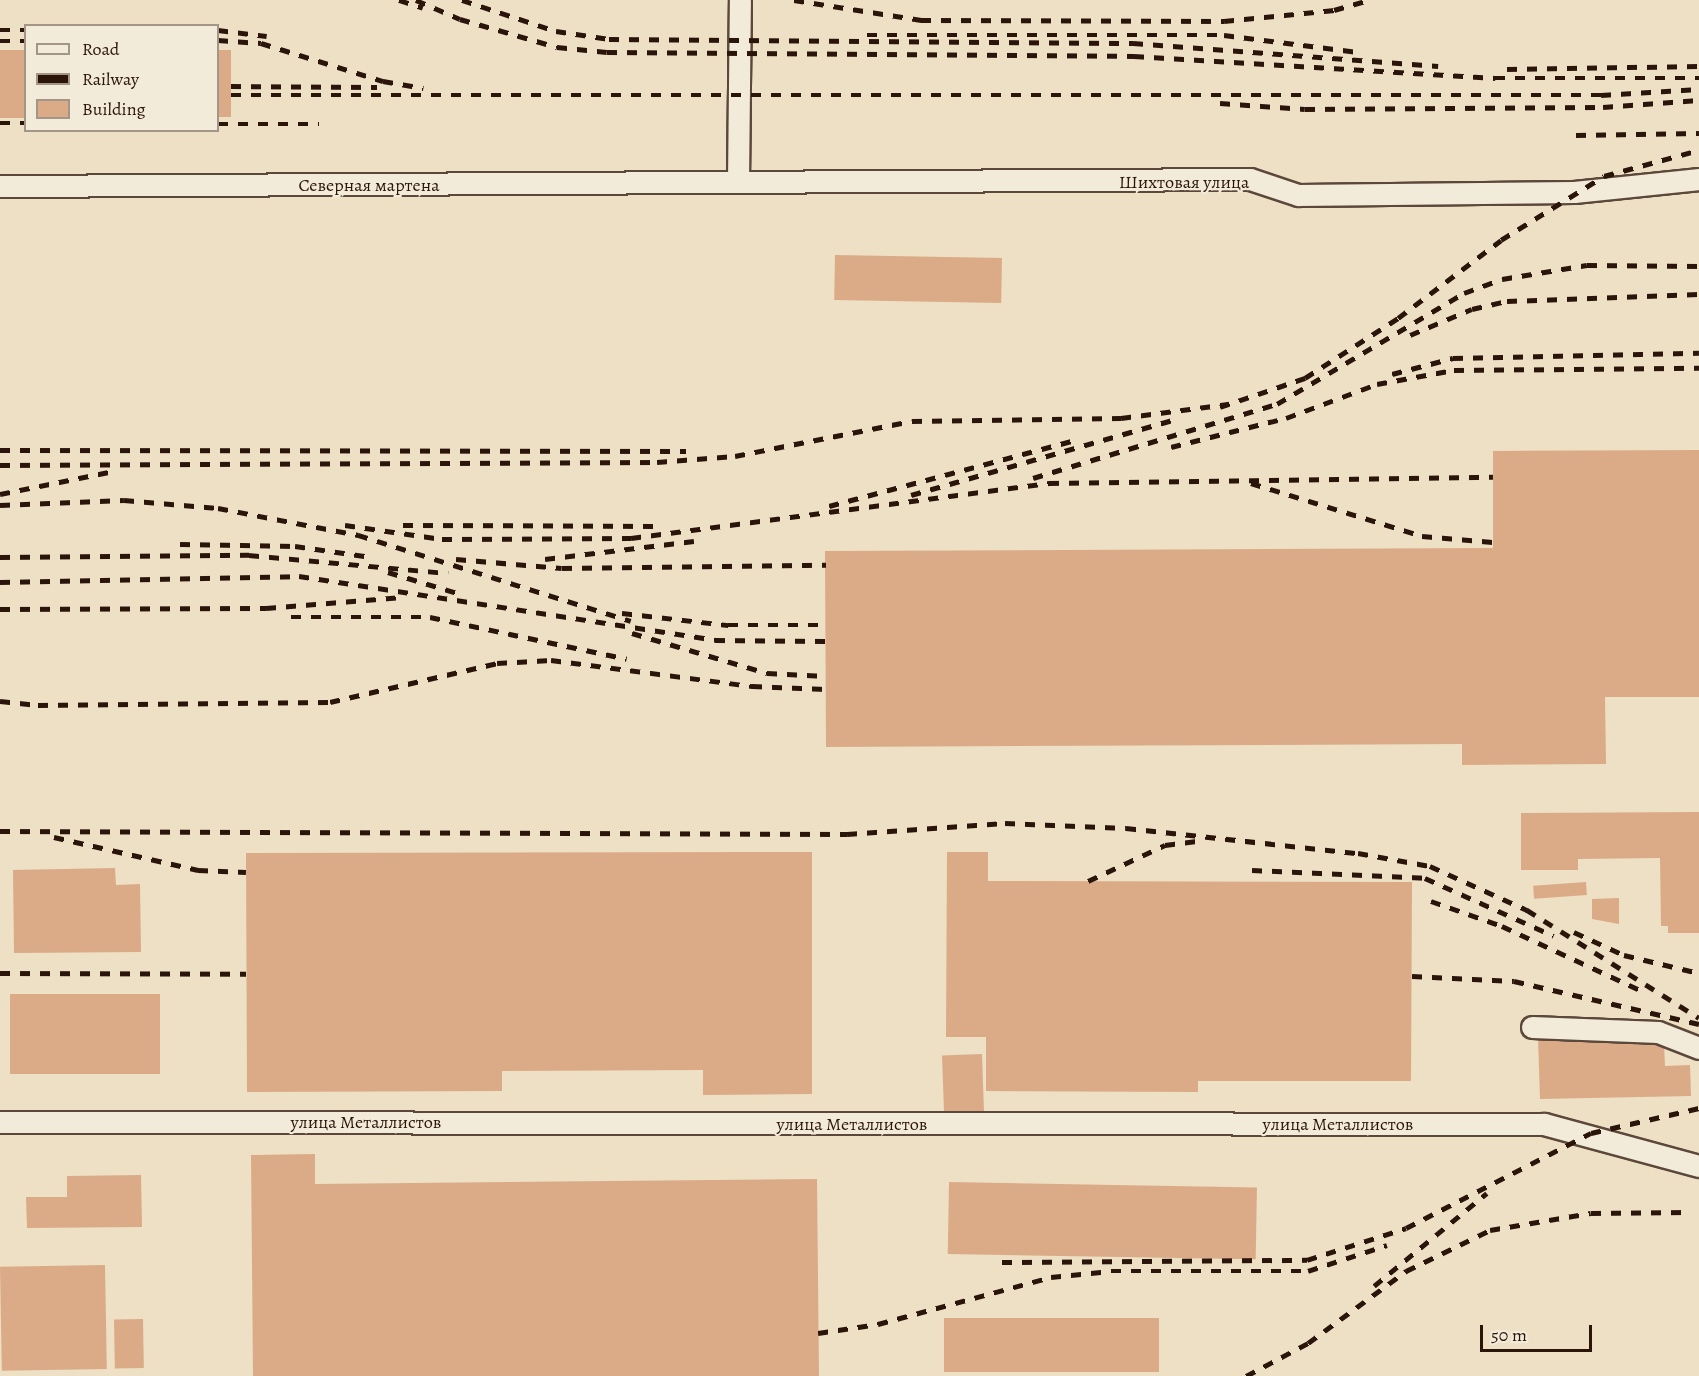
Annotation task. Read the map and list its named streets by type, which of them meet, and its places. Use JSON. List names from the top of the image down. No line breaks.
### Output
{"streets":{"street":["Шихтовая улица","Северная мартена","улица Металлистов"]},"crossings":[["Шихтовая улица","Северная мартена"]],"legend":["Road","Railway","Building"],"scale_bar":"50 m"}
